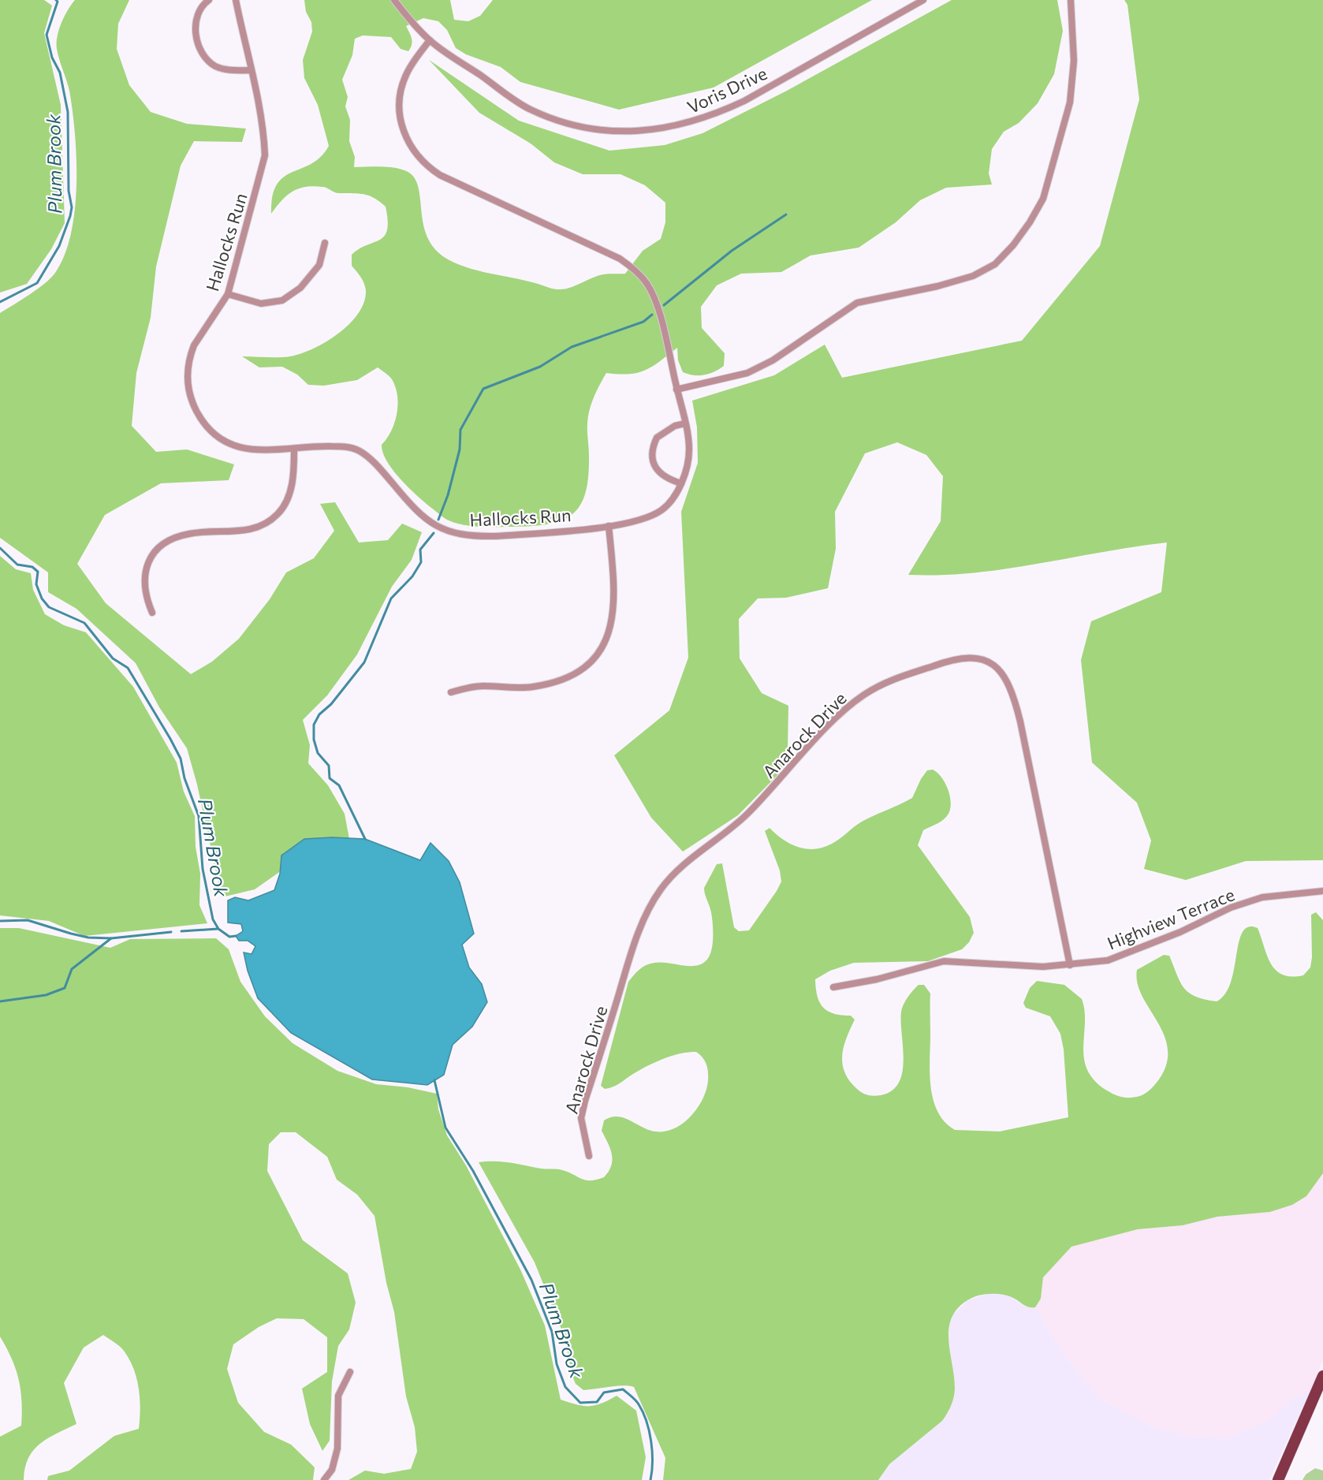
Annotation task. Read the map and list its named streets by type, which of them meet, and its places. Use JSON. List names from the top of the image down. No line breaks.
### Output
{"streets":{"street":["Voris Drive","Hallocks Run","Anarock Drive","Highview Terrace"]},"crossings":[["Voris Drive","Hallocks Run"],["Anarock Drive","Highview Terrace"]],"water":["Plum Brook"]}
